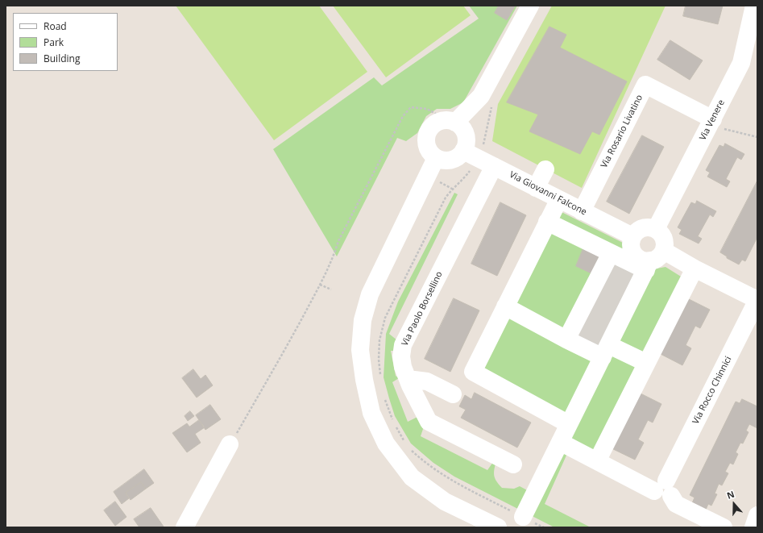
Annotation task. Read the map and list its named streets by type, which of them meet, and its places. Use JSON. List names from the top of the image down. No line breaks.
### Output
{"streets":{"street":["Via Venere","Via Rosario Livatino","Via Giovanni Falcone","Via Paolo Borsellino","Via Rocco Chinnici"]},"crossings":[["Via Venere","Via Rosario Livatino"],["Via Rosario Livatino","Via Giovanni Falcone"],["Via Giovanni Falcone","Via Paolo Borsellino"]],"legend":["Road","Park","Building"],"north":"top"}
